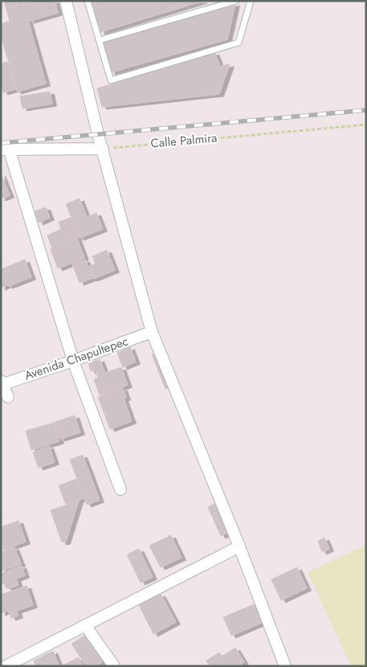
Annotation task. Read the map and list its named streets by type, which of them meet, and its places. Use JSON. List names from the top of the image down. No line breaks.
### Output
{"streets":{"street":["Avenida Chapultepec"],"path":["Calle Palmira"]}}
